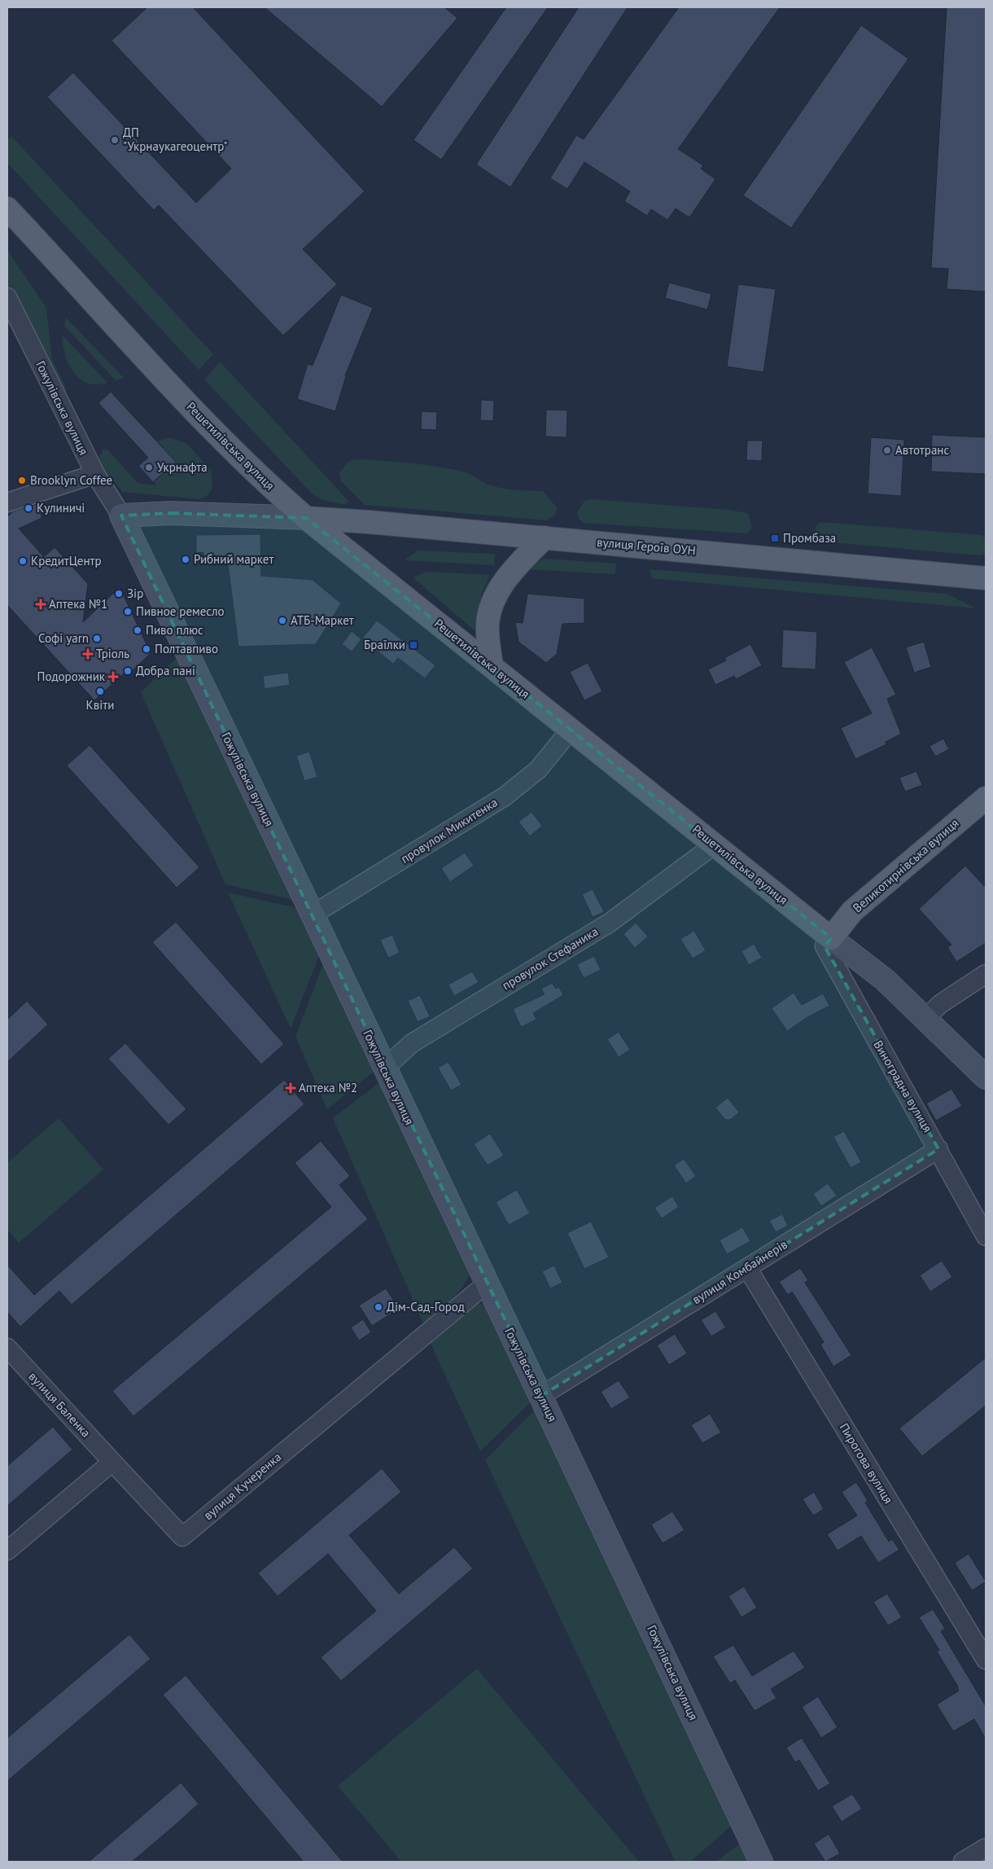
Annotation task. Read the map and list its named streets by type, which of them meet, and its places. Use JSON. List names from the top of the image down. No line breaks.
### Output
{"streets":{"main road":["Решетилівська вулиця","вулиця Героїв ОУН","Великотирнівська вулиця"],"street":["Гожулівська вулиця","провулок Микитенка","провулок Стефаника","Виноградна вулиця","вулиця Комбайнерів","вулиця Баленка","Пирогова вулиця","вулиця Кучеренка"]},"crossings":[["Гожулівська вулиця","провулок Микитенка"],["Гожулівська вулиця","провулок Стефаника"],["Гожулівська вулиця","вулиця Комбайнерів"],["Гожулівська вулиця","вулиця Кучеренка"],["Решетилівська вулиця","вулиця Героїв ОУН"],["Решетилівська вулиця","провулок Микитенка"],["Решетилівська вулиця","Великотирнівська вулиця"],["Решетилівська вулиця","провулок Стефаника"],["Решетилівська вулиця","Виноградна вулиця"],["Великотирнівська вулиця","Виноградна вулиця"],["Виноградна вулиця","вулиця Комбайнерів"],["вулиця Комбайнерів","Пирогова вулиця"],["вулиця Баленка","вулиця Кучеренка"]],"places":{"other":["ДП \"Укрнаукагеоцентр\"","Автотранс","Укрнафта","Brooklyn Coffee","Кулиничі","Рибний маркет","КредитЦентр","Зір","Пивное ремесло","АТБ-Маркет","Пиво плюс","Софі yarn","Полтавпиво","Добра пані","Квіти","Дім-Сад-Город"],"transit":["Промбаза","Браїлки"],"health":["Аптека №1","Тріоль","Подорожник","Аптека №2"]}}
